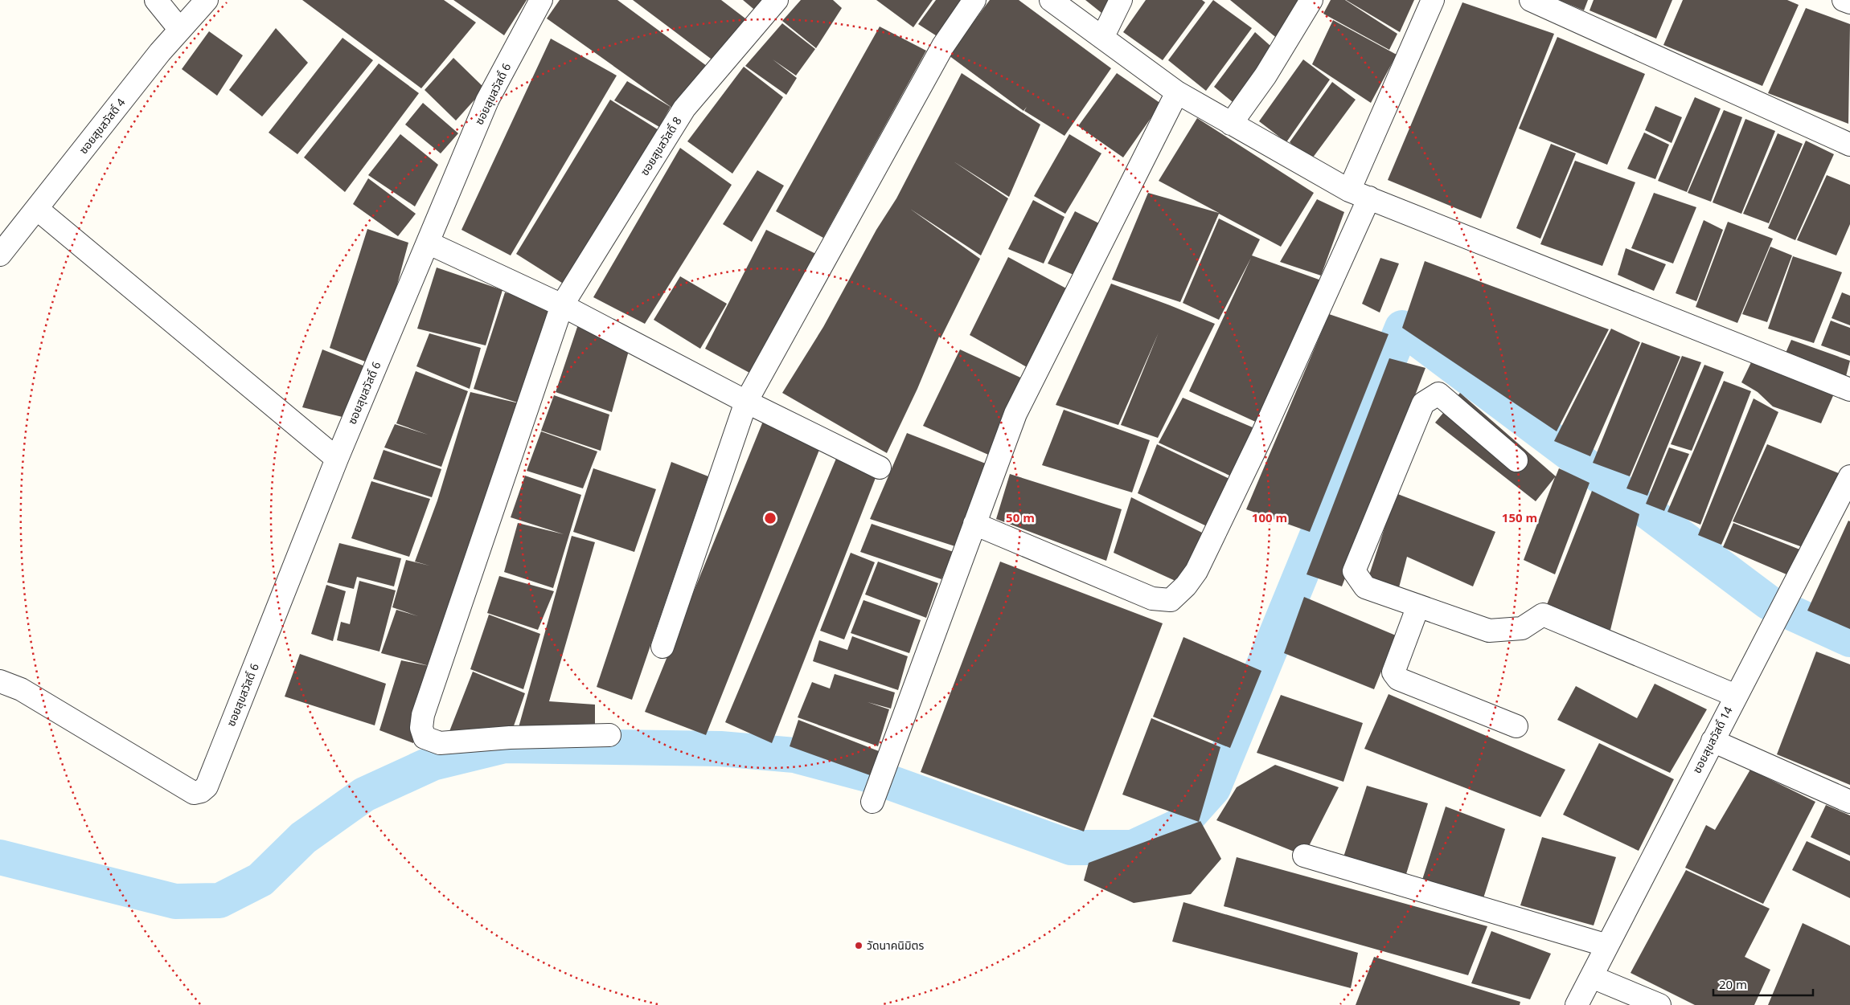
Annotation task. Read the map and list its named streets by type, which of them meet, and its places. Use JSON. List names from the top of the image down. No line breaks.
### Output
{"streets":{"street":["ซอยสุขสวัสดิ์ 6","ซอยสุขสวัสดิ์ 4","ซอยสุขสวัสดิ์ 8","ซอยสุขสวัสดิ์ 14"]},"places":["วัดนาคนิมิตร"],"scale_bar":"20 m","rings":["50 m","100 m","150 m"]}
